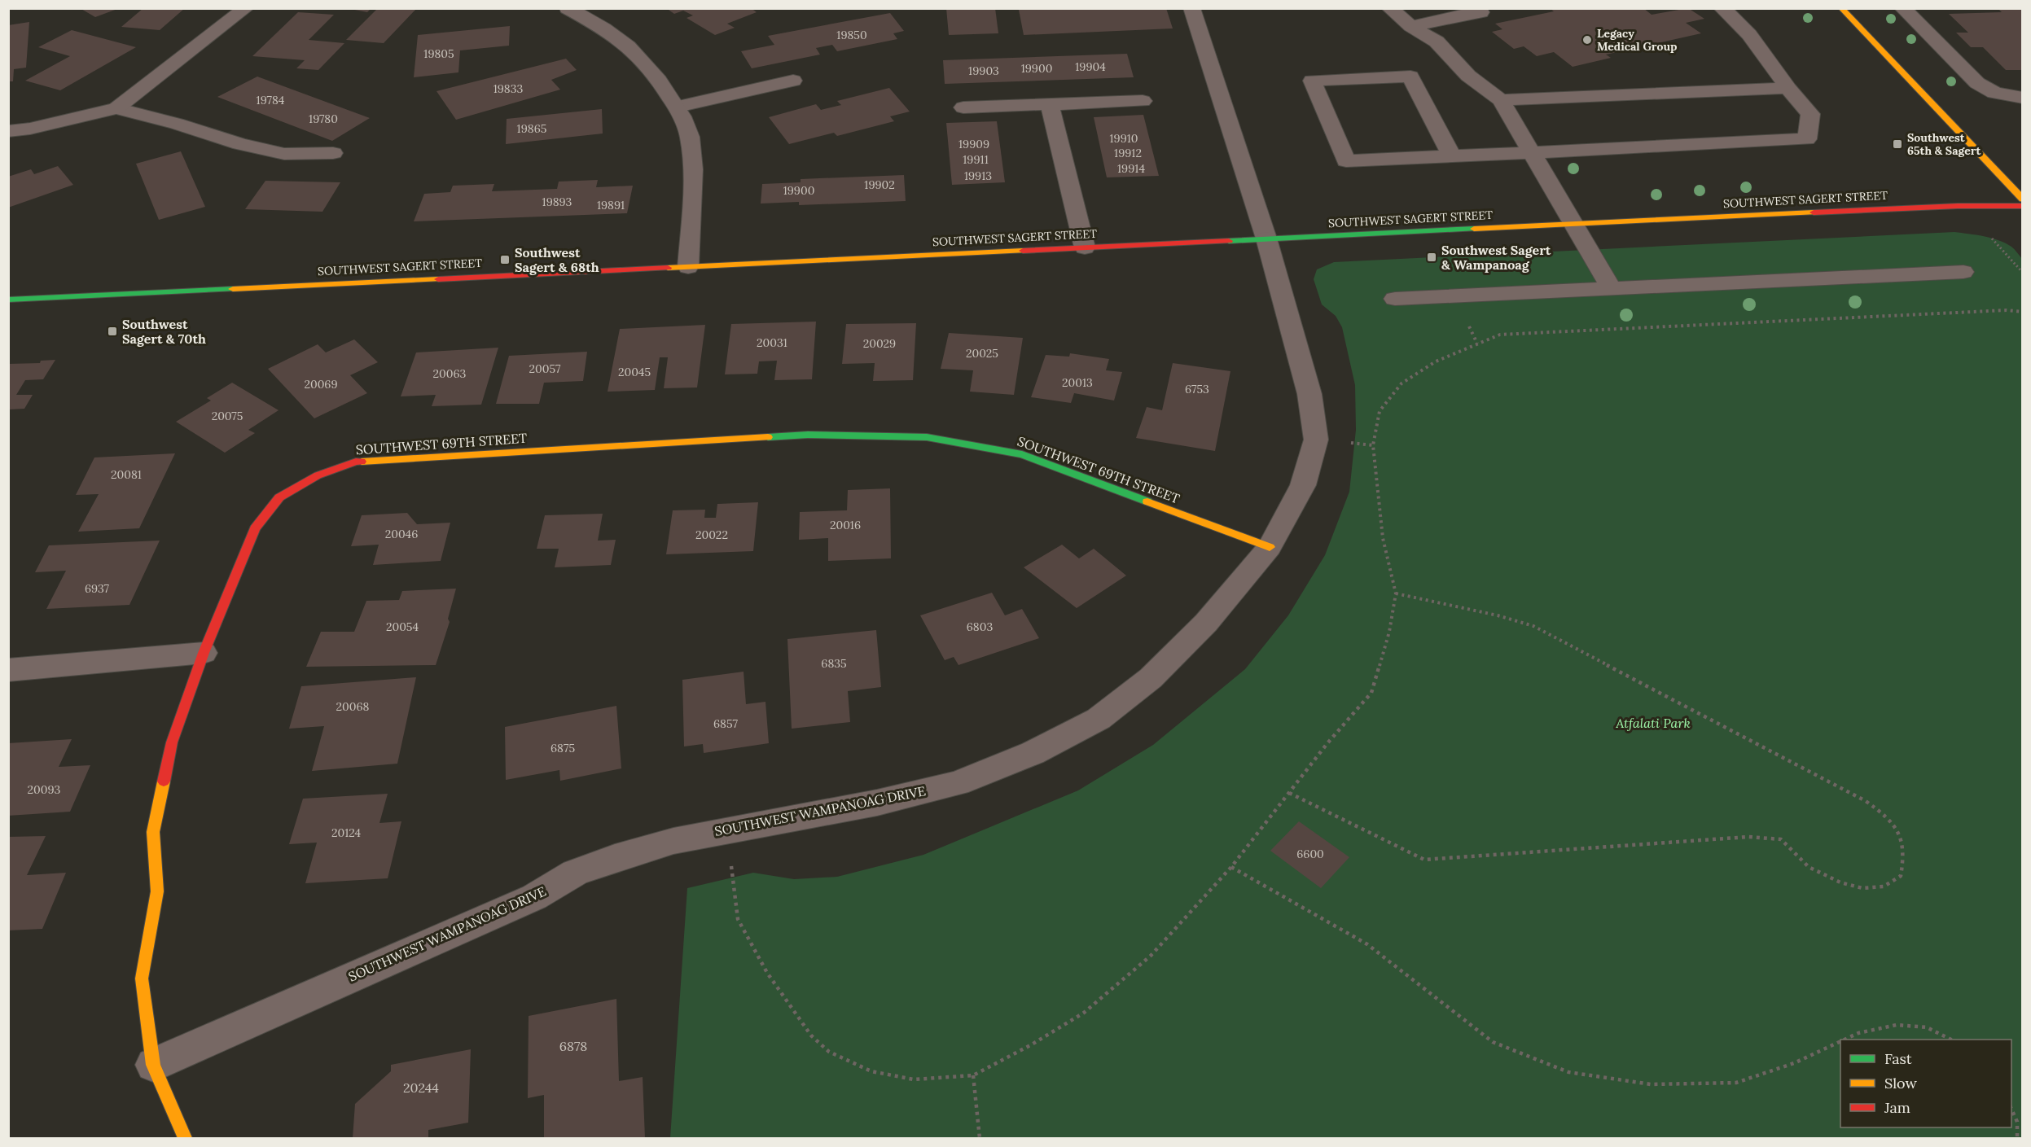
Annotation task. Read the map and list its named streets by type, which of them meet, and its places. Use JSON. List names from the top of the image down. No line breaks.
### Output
{"streets":{"main road":["SOUTHWEST SAGERT STREET","SOUTHWEST 69TH STREET"],"street":["SOUTHWEST WAMPANOAG DRIVE"]},"crossings":[["SOUTHWEST SAGERT STREET","SOUTHWEST WAMPANOAG DRIVE"],["SOUTHWEST 69TH STREET","SOUTHWEST WAMPANOAG DRIVE"]],"parks":["Atfalati Park"],"places":{"other":["Legacy Medical Group"],"transit":["Southwest 65th & Sagert","Southwest Sagert & Wampanoag","Southwest Sagert & 68th","Southwest Sagert & 70th"]},"house_numbers":["19850","19805","19904","19900","19903","19833","19784","19780","19865","19910","19909","19912","19911","19914","19913","19902","19900","19893","19891","20031","20029","20025","20057","20045","20063","20013","20069","6753","20075","20081","20016","20046","20022","6937","20054","6803","6835","20068","6857","6875","20093","20124","6600","6878","20244"],"legend":["Fast","Slow","Jam"]}
